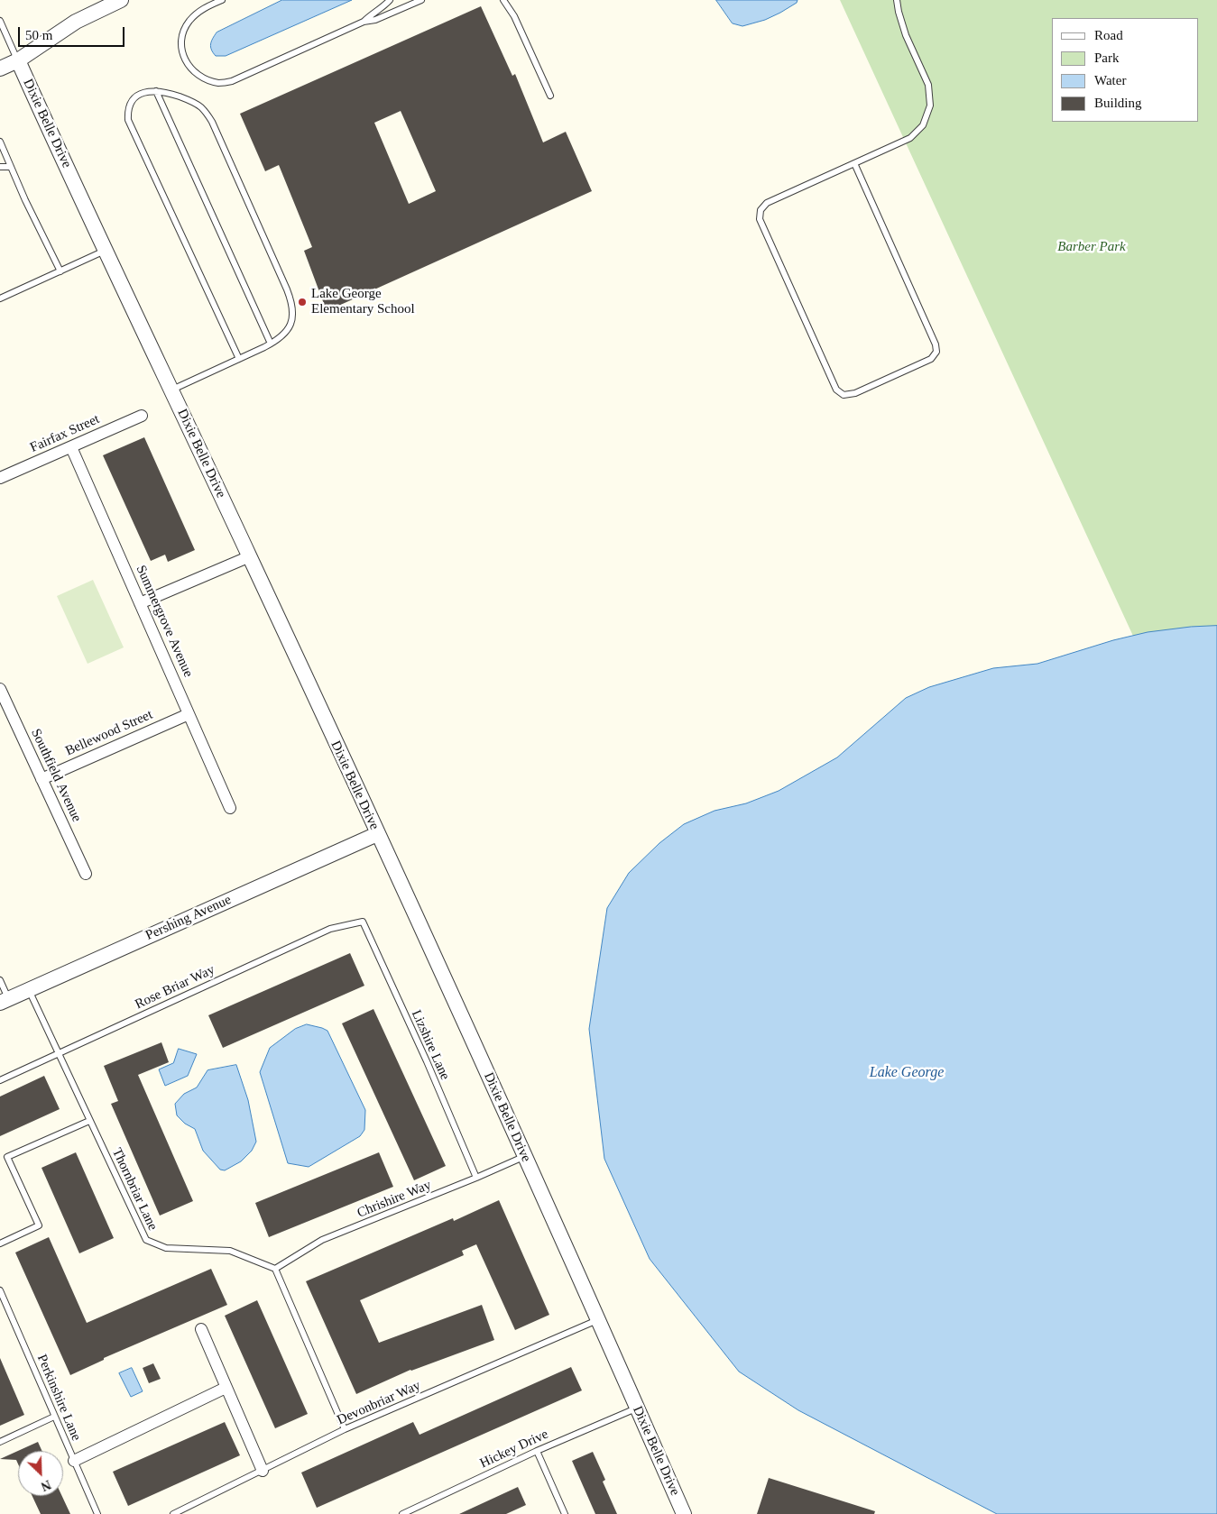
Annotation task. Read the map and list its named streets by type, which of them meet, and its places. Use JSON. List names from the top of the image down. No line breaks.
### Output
{"streets":{"street":["Dixie Belle Drive","Fairfax Street","Summergrove Avenue","Bellewood Street","Southfield Avenue","Pershing Avenue"],"lane":["Rose Briar Way","Lizshire Lane","Thornbriar Lane","Chrishire Way","Perkinshire Lane","Devonbriar Way","Hickey Drive"]},"crossings":[["Dixie Belle Drive","Pershing Avenue"],["Dixie Belle Drive","Chrishire Way"],["Dixie Belle Drive","Devonbriar Way"],["Dixie Belle Drive","Hickey Drive"],["Fairfax Street","Summergrove Avenue"],["Summergrove Avenue","Bellewood Street"],["Bellewood Street","Southfield Avenue"],["Pershing Avenue","Thornbriar Lane"],["Rose Briar Way","Lizshire Lane"],["Rose Briar Way","Thornbriar Lane"],["Lizshire Lane","Chrishire Way"],["Thornbriar Lane","Chrishire Way"]],"water":["Lake George"],"parks":["Barber Park"],"places":["Lake George Elementary School"],"legend":["Road","Park","Water","Building"],"scale_bar":"50 m","north":"bottom right"}
